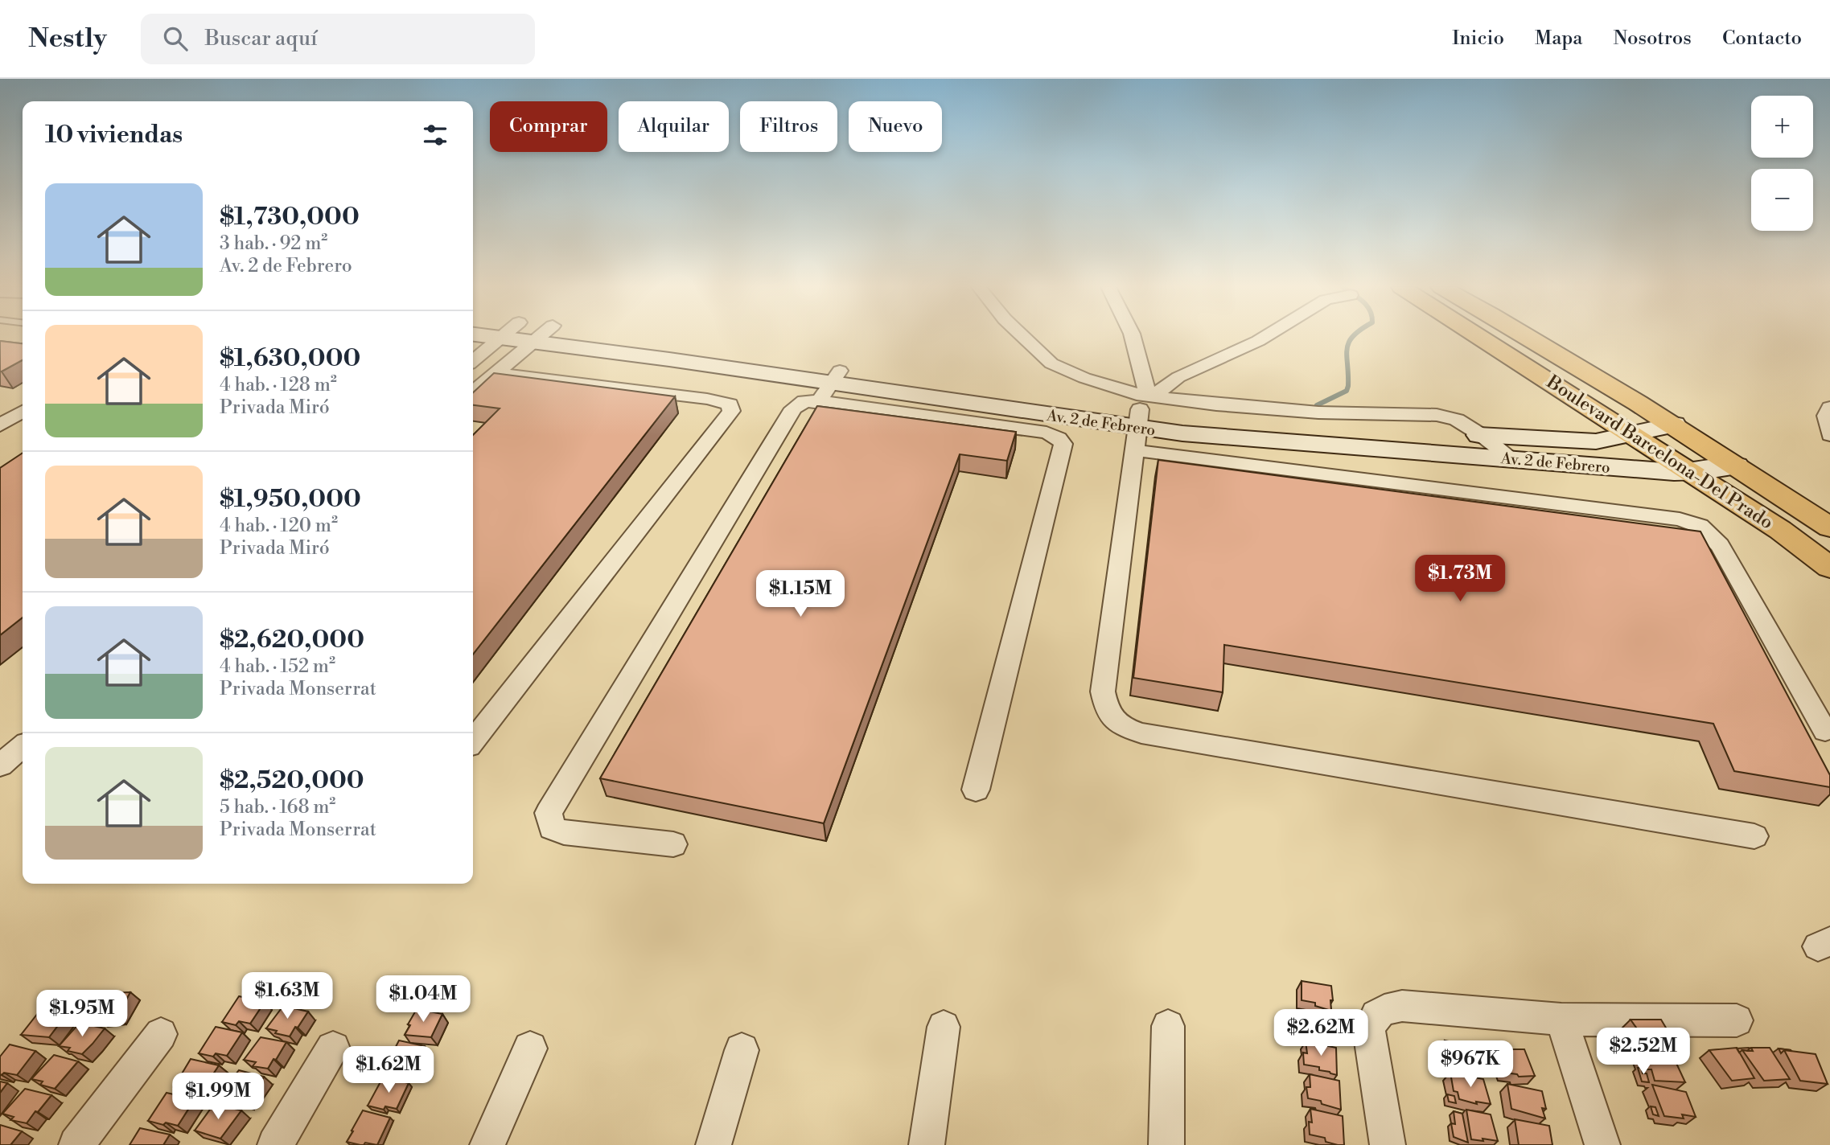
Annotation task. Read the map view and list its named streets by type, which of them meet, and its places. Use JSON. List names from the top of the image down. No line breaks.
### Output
{"streets":{"main road":["Av. 2 de Febrero","Boulevard Barcelona-Del Prado"]},"crossings":[["Av. 2 de Febrero","Boulevard Barcelona-Del Prado"]],"page":{"header":"Nestly","search":"Buscar aquí","nav":["Inicio","Mapa","Nosotros","Contacto"],"map_buttons":["+","−"],"chip":["Comprar","Alquilar","Filtros","Nuevo"],"heading":"10 viviendas","list":[{"name":"$1,730,000","note":"3 hab. · 92 m² · Av. 2 de Febrero"},{"name":"$1,630,000","note":"4 hab. · 128 m² · Privada Miró"},{"name":"$1,950,000","note":"4 hab. · 120 m² · Privada Miró"},{"name":"$2,620,000","note":"4 hab. · 152 m² · Privada Monserrat"},{"name":"$2,520,000","note":"5 hab. · 168 m² · Privada Monserrat"}],"price":["$1.73M","$1.15M","$1.63M","$1.04M","$1.95M","$2.62M","$2.52M","$967K","$1.62M","$1.99M"]}}
